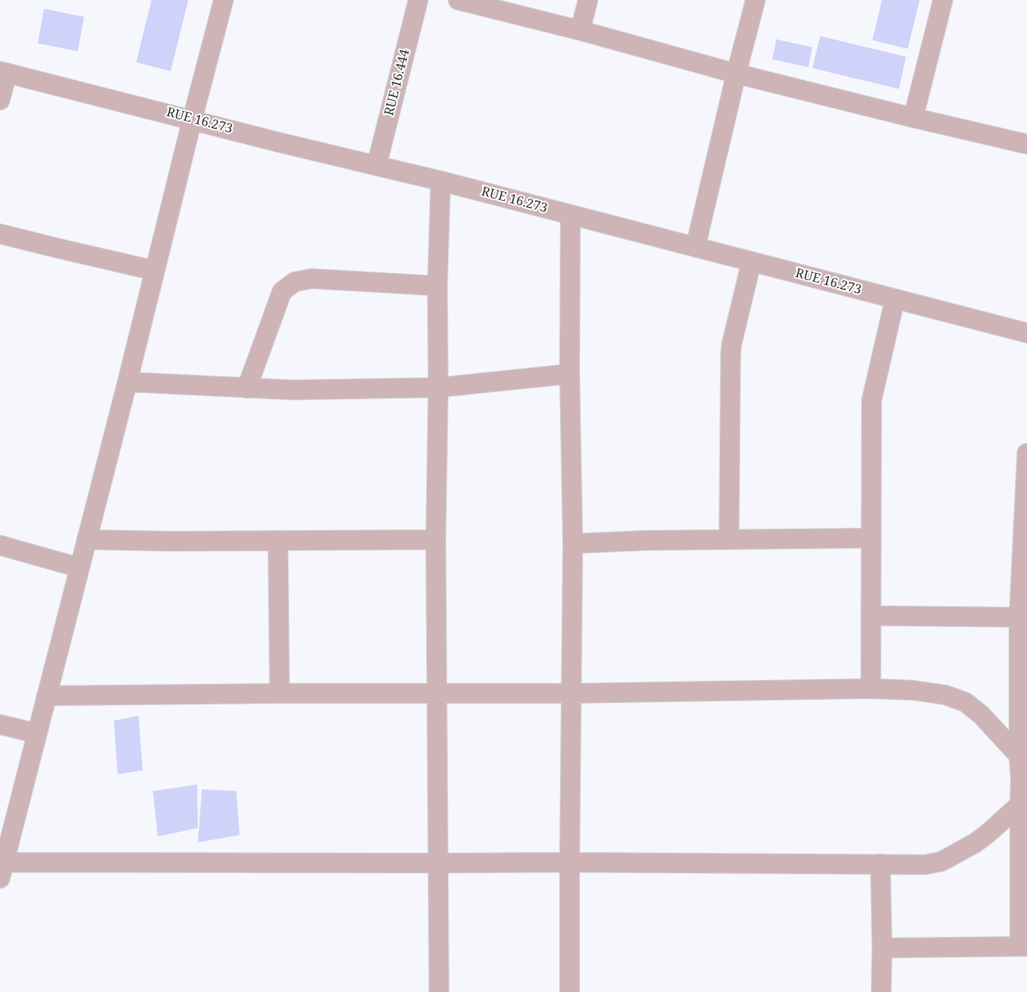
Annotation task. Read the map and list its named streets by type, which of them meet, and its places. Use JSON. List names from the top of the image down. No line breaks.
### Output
{"streets":{"street":["RUE 16.444","RUE 16.273"]},"crossings":[["RUE 16.444","RUE 16.273"]]}
